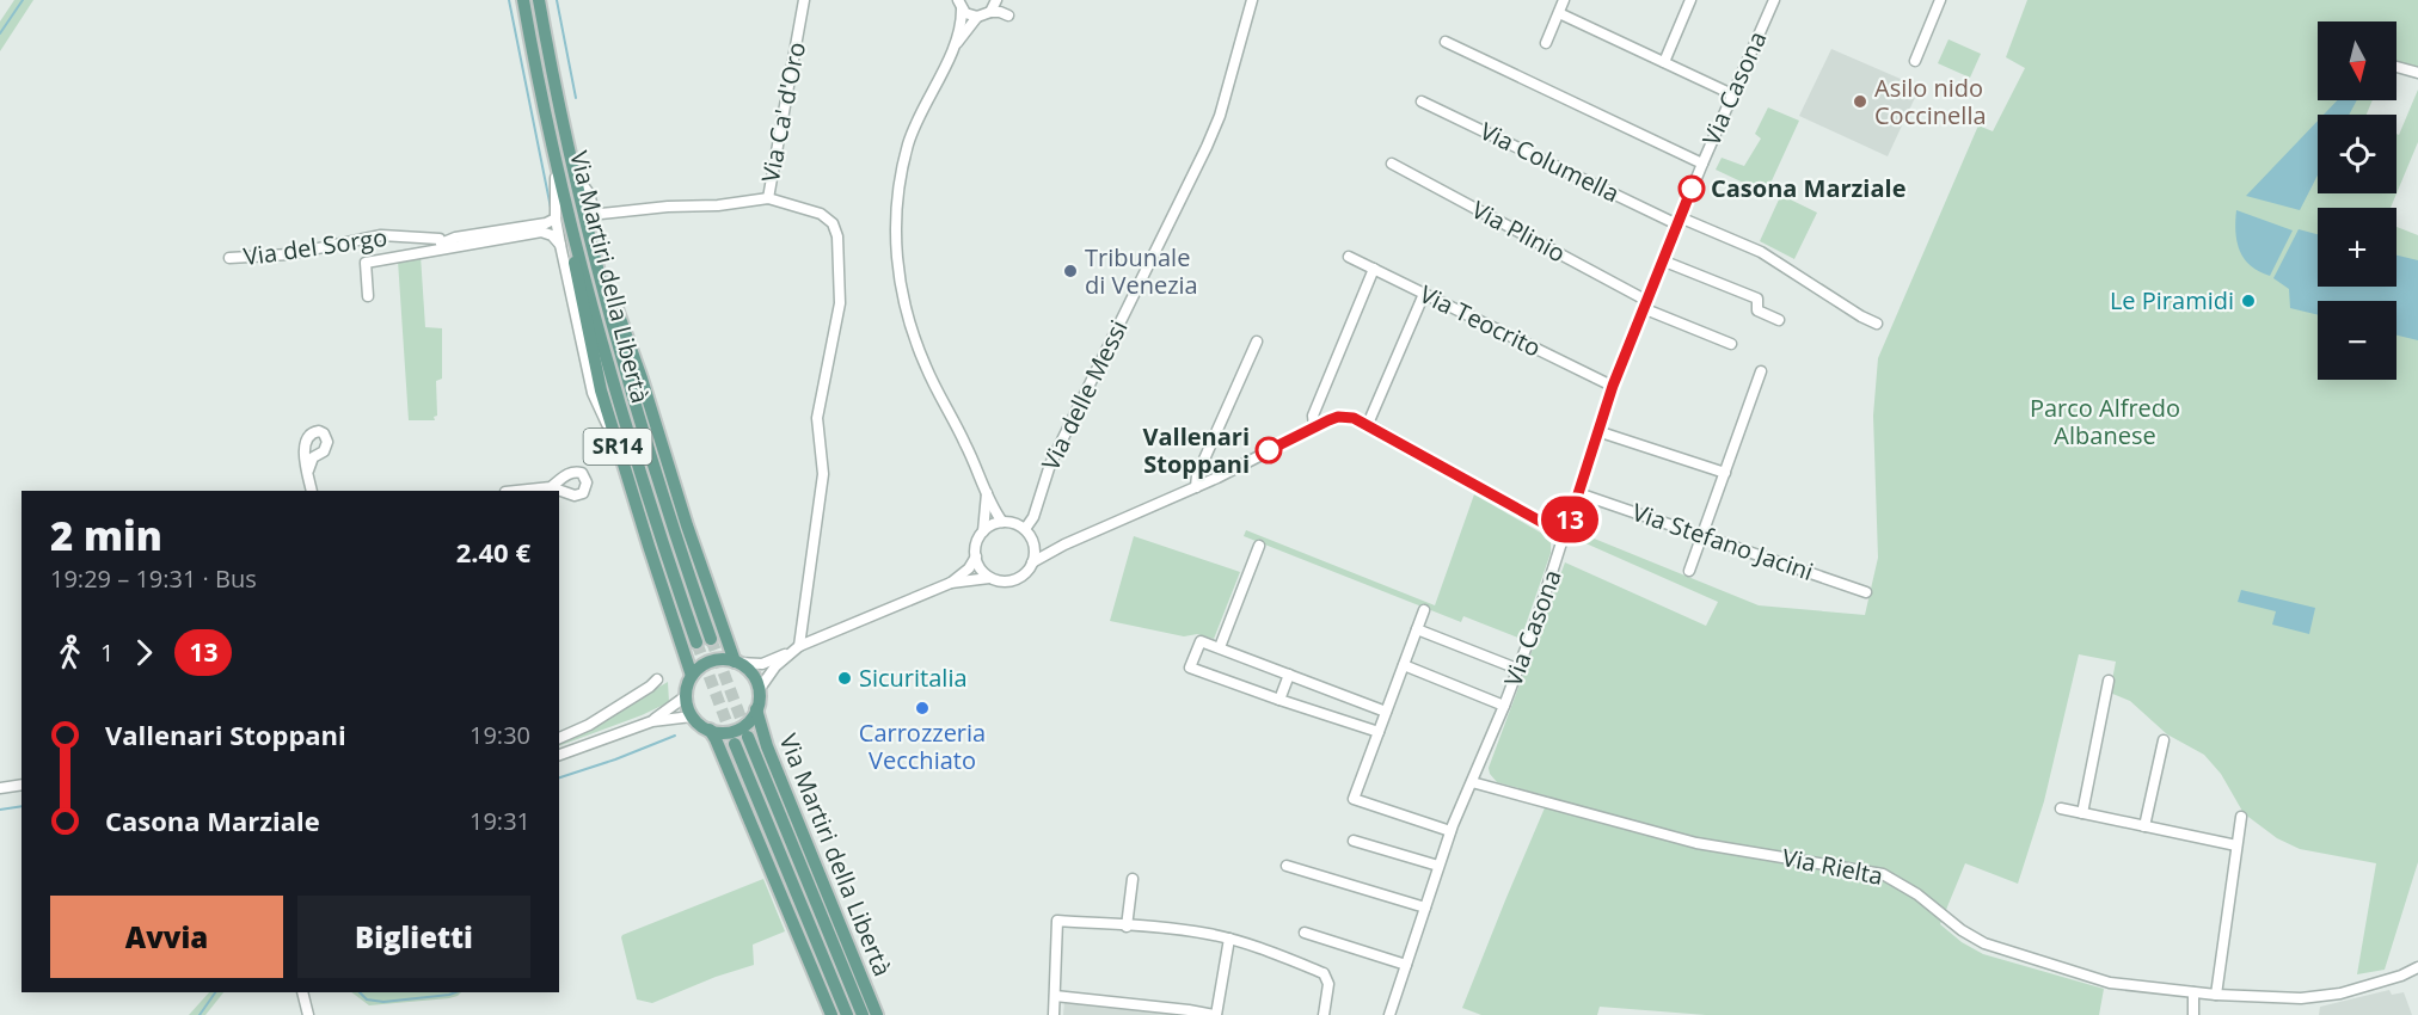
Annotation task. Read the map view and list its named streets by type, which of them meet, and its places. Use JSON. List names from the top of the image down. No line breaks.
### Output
{"streets":{"main road":["Via Martiri della Libertà","SR14"],"street":["Via Casona","Via Ca' d'Oro","Via Columella","Via Plinio","Via del Sorgo","Via Teocrito","Via delle Messi","Via Stefano Jacini","Via Rielta"]},"crossings":[["Via Casona","Via Columella"],["Via Casona","Via Plinio"],["Via Casona","Via Teocrito"],["Via Casona","Via Stefano Jacini"],["Via Casona","Via Rielta"],["Via Martiri della Libertà","SR14"]],"parks":["Parco Alfredo Albanese"],"places":["Asilo nido Coccinella","Casona Marziale","Tribunale di Venezia","Le Piramidi","Vallenari Stoppani","Sicuritalia","Carrozzeria Vecchiato"],"lines":["bus line 13"],"north":"bottom","page":{"on_map":"13","map_buttons":["+","−"],"heading":["2 min","19:29 – 19:31 · Bus","2.40 €"],"legs":["1","13"],"list":[{"name":"Vallenari Stoppani","value":"19:30"},{"name":"Casona Marziale","value":"19:31"}],"buttons":["Avvia","Biglietti"]}}
